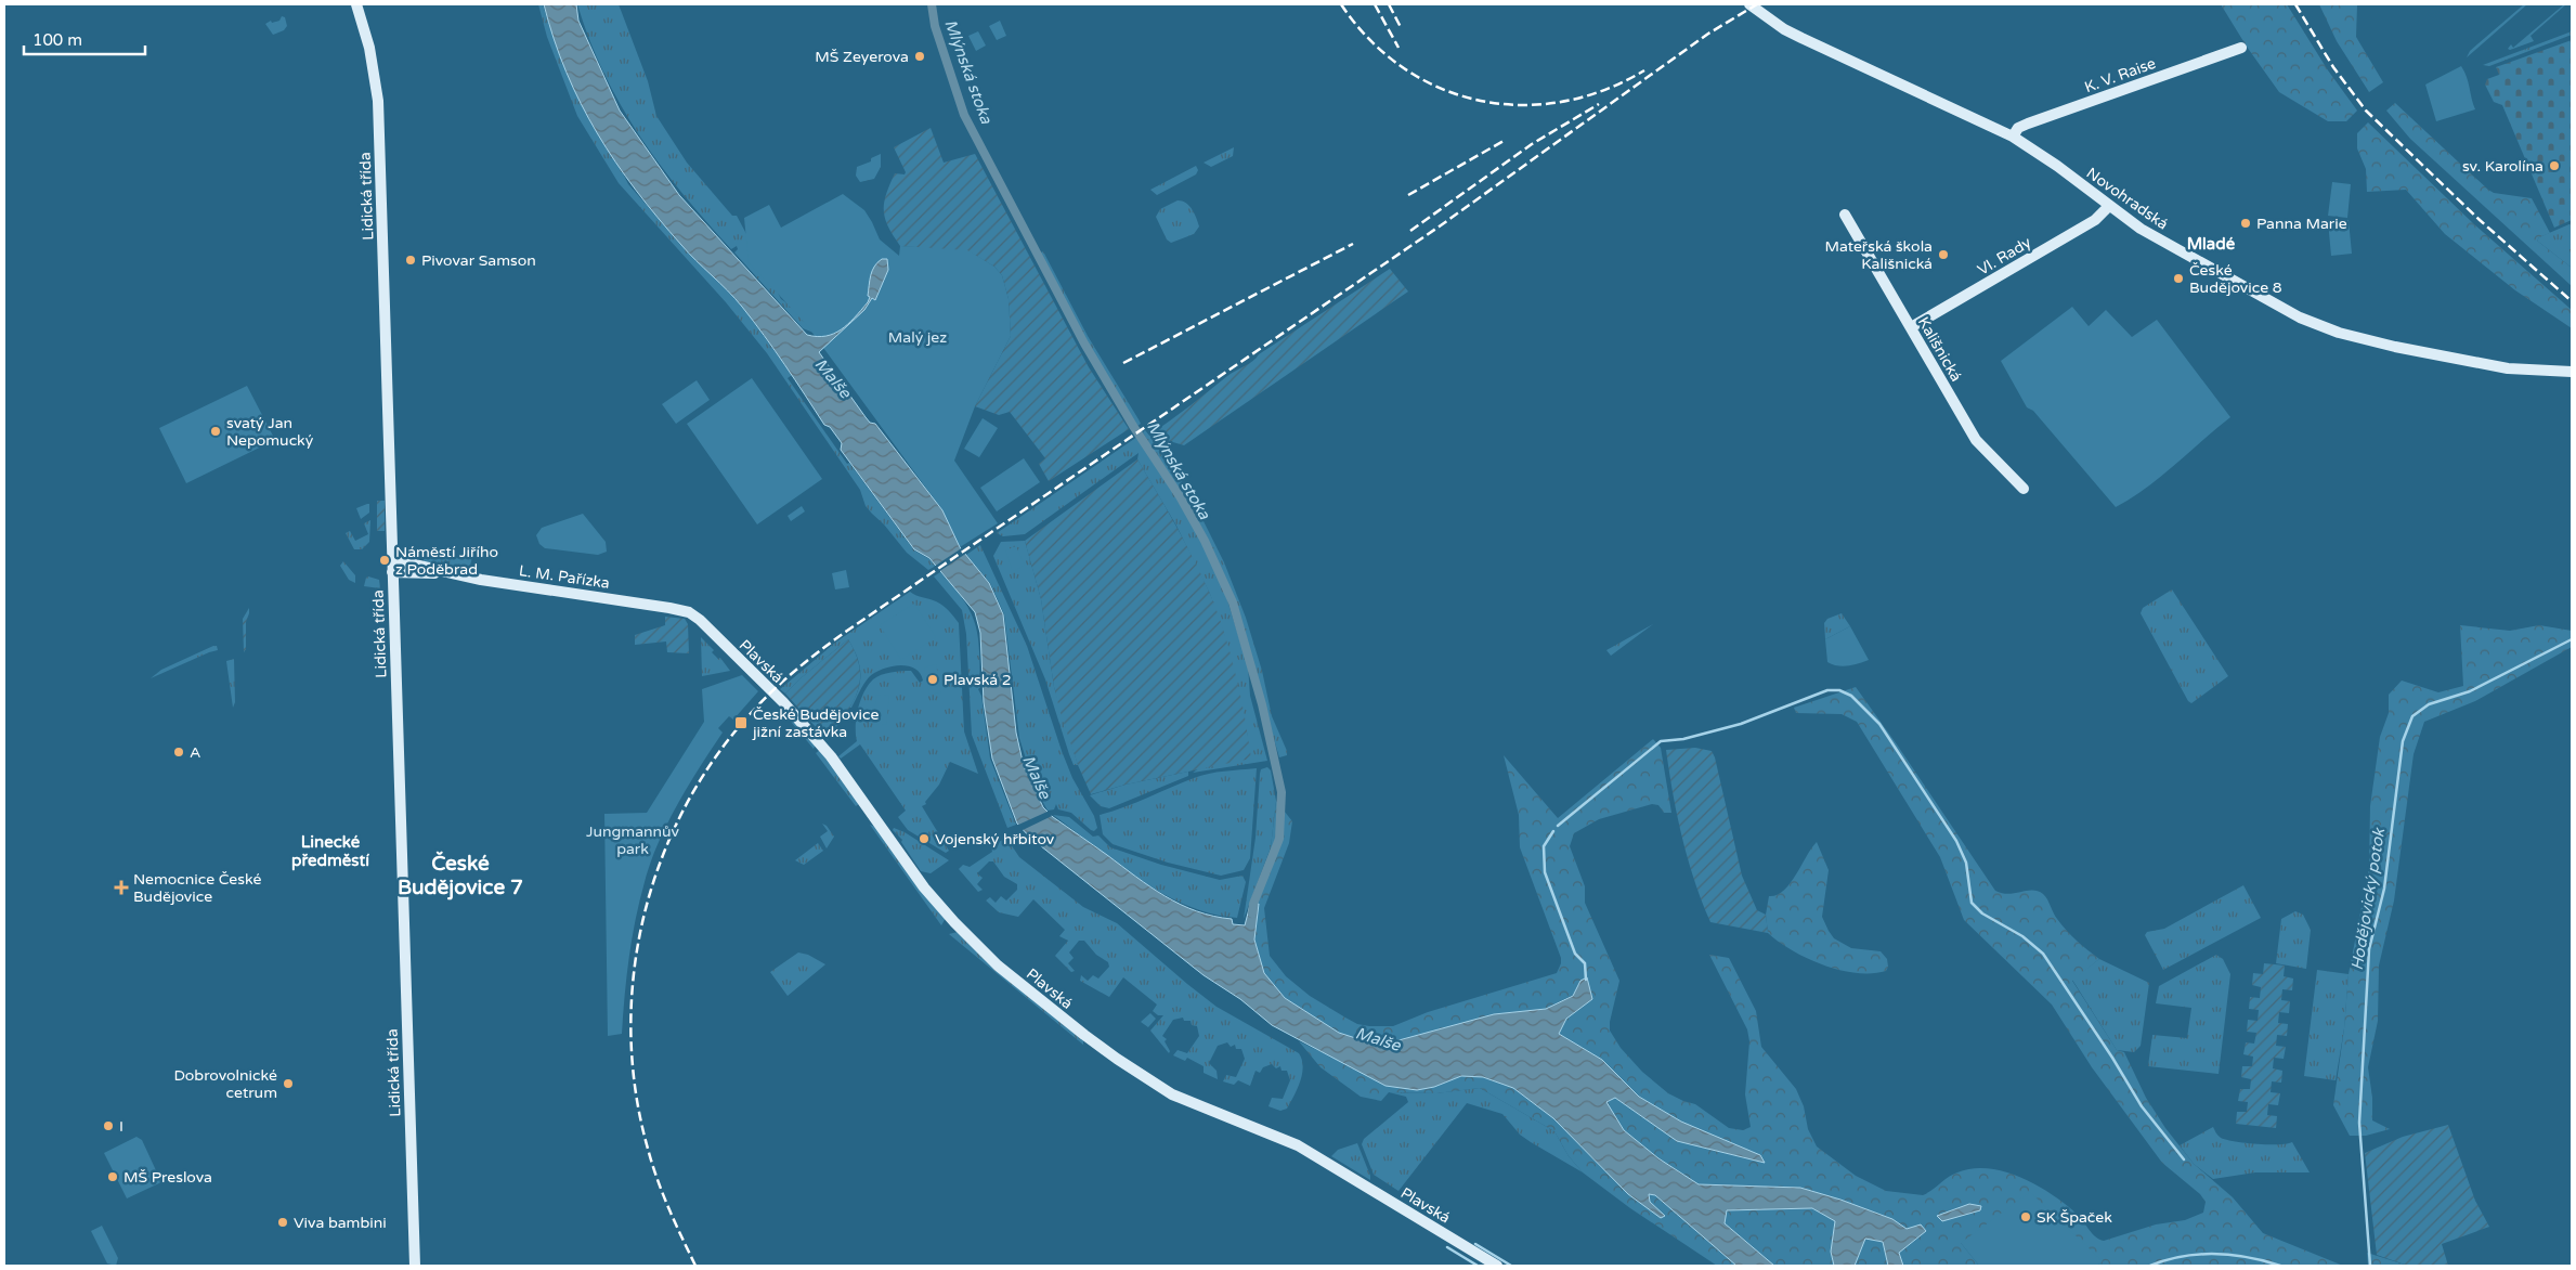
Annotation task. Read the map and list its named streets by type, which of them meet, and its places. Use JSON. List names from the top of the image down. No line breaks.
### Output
{"streets":{"street":["K. V. Raise","Lidická třída","Novohradská","Vl. Rady","Kališnická","L. M. Pařízka","Plavská"]},"crossings":[["K. V. Raise","Novohradská"],["Novohradská","Vl. Rady"],["Vl. Rady","Kališnická"],["L. M. Pařízka","Plavská"]],"districts":["Mladé","Linecké předměstí","České Budějovice 7"],"water":["Mlýnská stoka","Malše","Hodějovický potok"],"parks":["Malý jez","Jungmannův park"],"places":{"other":["MŠ Zeyerova","sv. Karolína","Panna Marie","Mateřská škola Kališnická","Pivovar Samson","České Budějovice 8","svatý Jan Nepomucký","Náměstí Jiřího z Poděbrad","Plavská 2","A","Vojenský hřbitov","Dobrovolnické cetrum","I","MŠ Preslova","SK Špaček","Viva bambini"],"transit":["České Budějovice jižní zastávka"],"health":["Nemocnice České Budějovice"]},"scale_bar":"100 m"}
